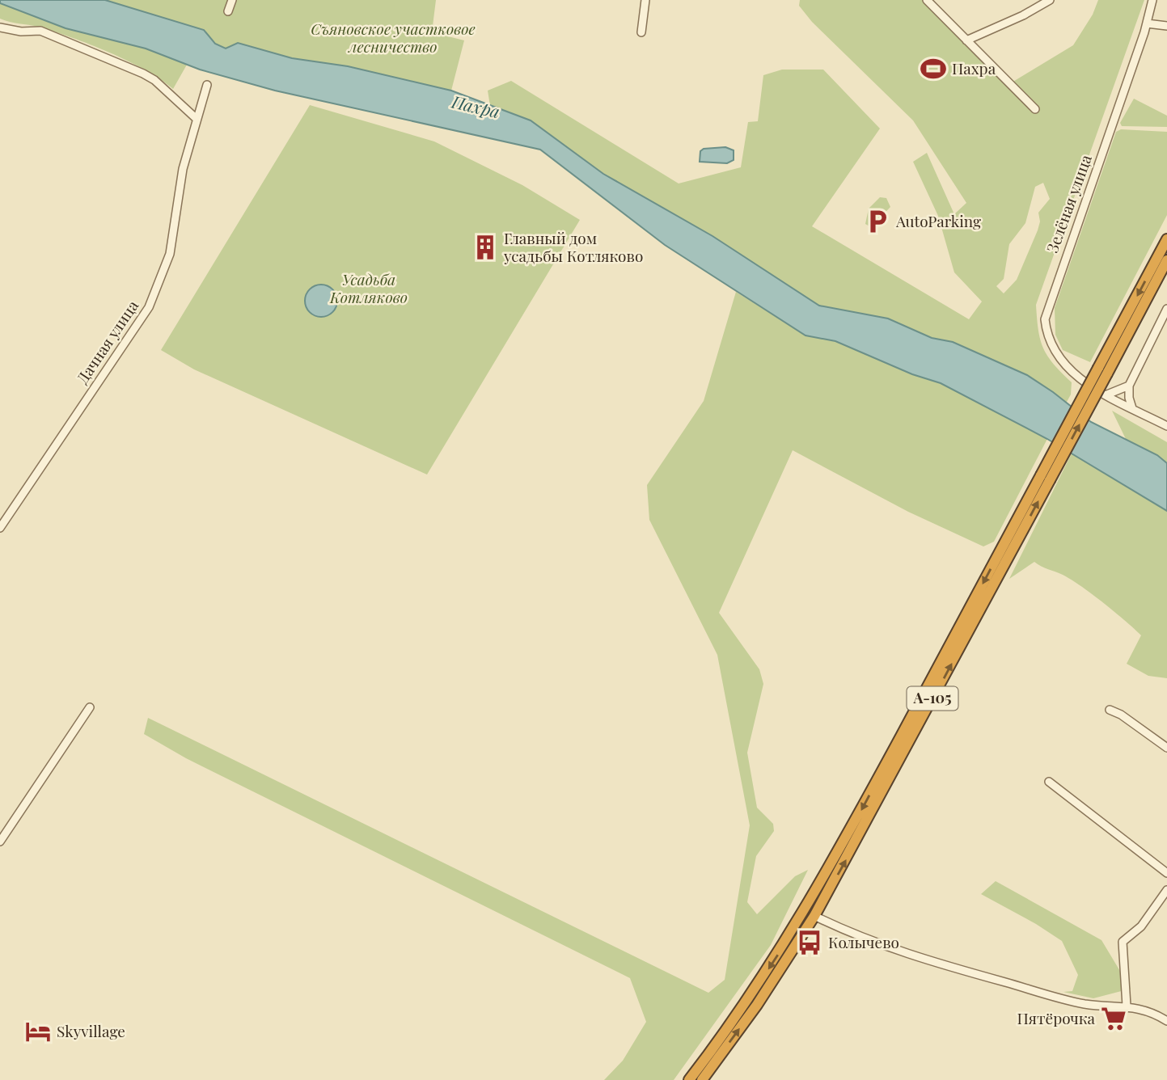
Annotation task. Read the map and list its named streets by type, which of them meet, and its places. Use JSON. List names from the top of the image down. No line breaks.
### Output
{"streets":{"highway":["А-105"],"street":["Зелёная улица","Дачная улица"]},"water":["Пахра"],"parks":["Съяновское участковое лесничество","Усадьба Котляково"],"places":{"sports":["Пахра"],"parking":["AutoParking"],"building":["Главный дом усадьбы Котляково"],"bus stop":["Колычево"],"supermarket":["Пятёрочка"],"hotel":["Skyvillage"]}}
